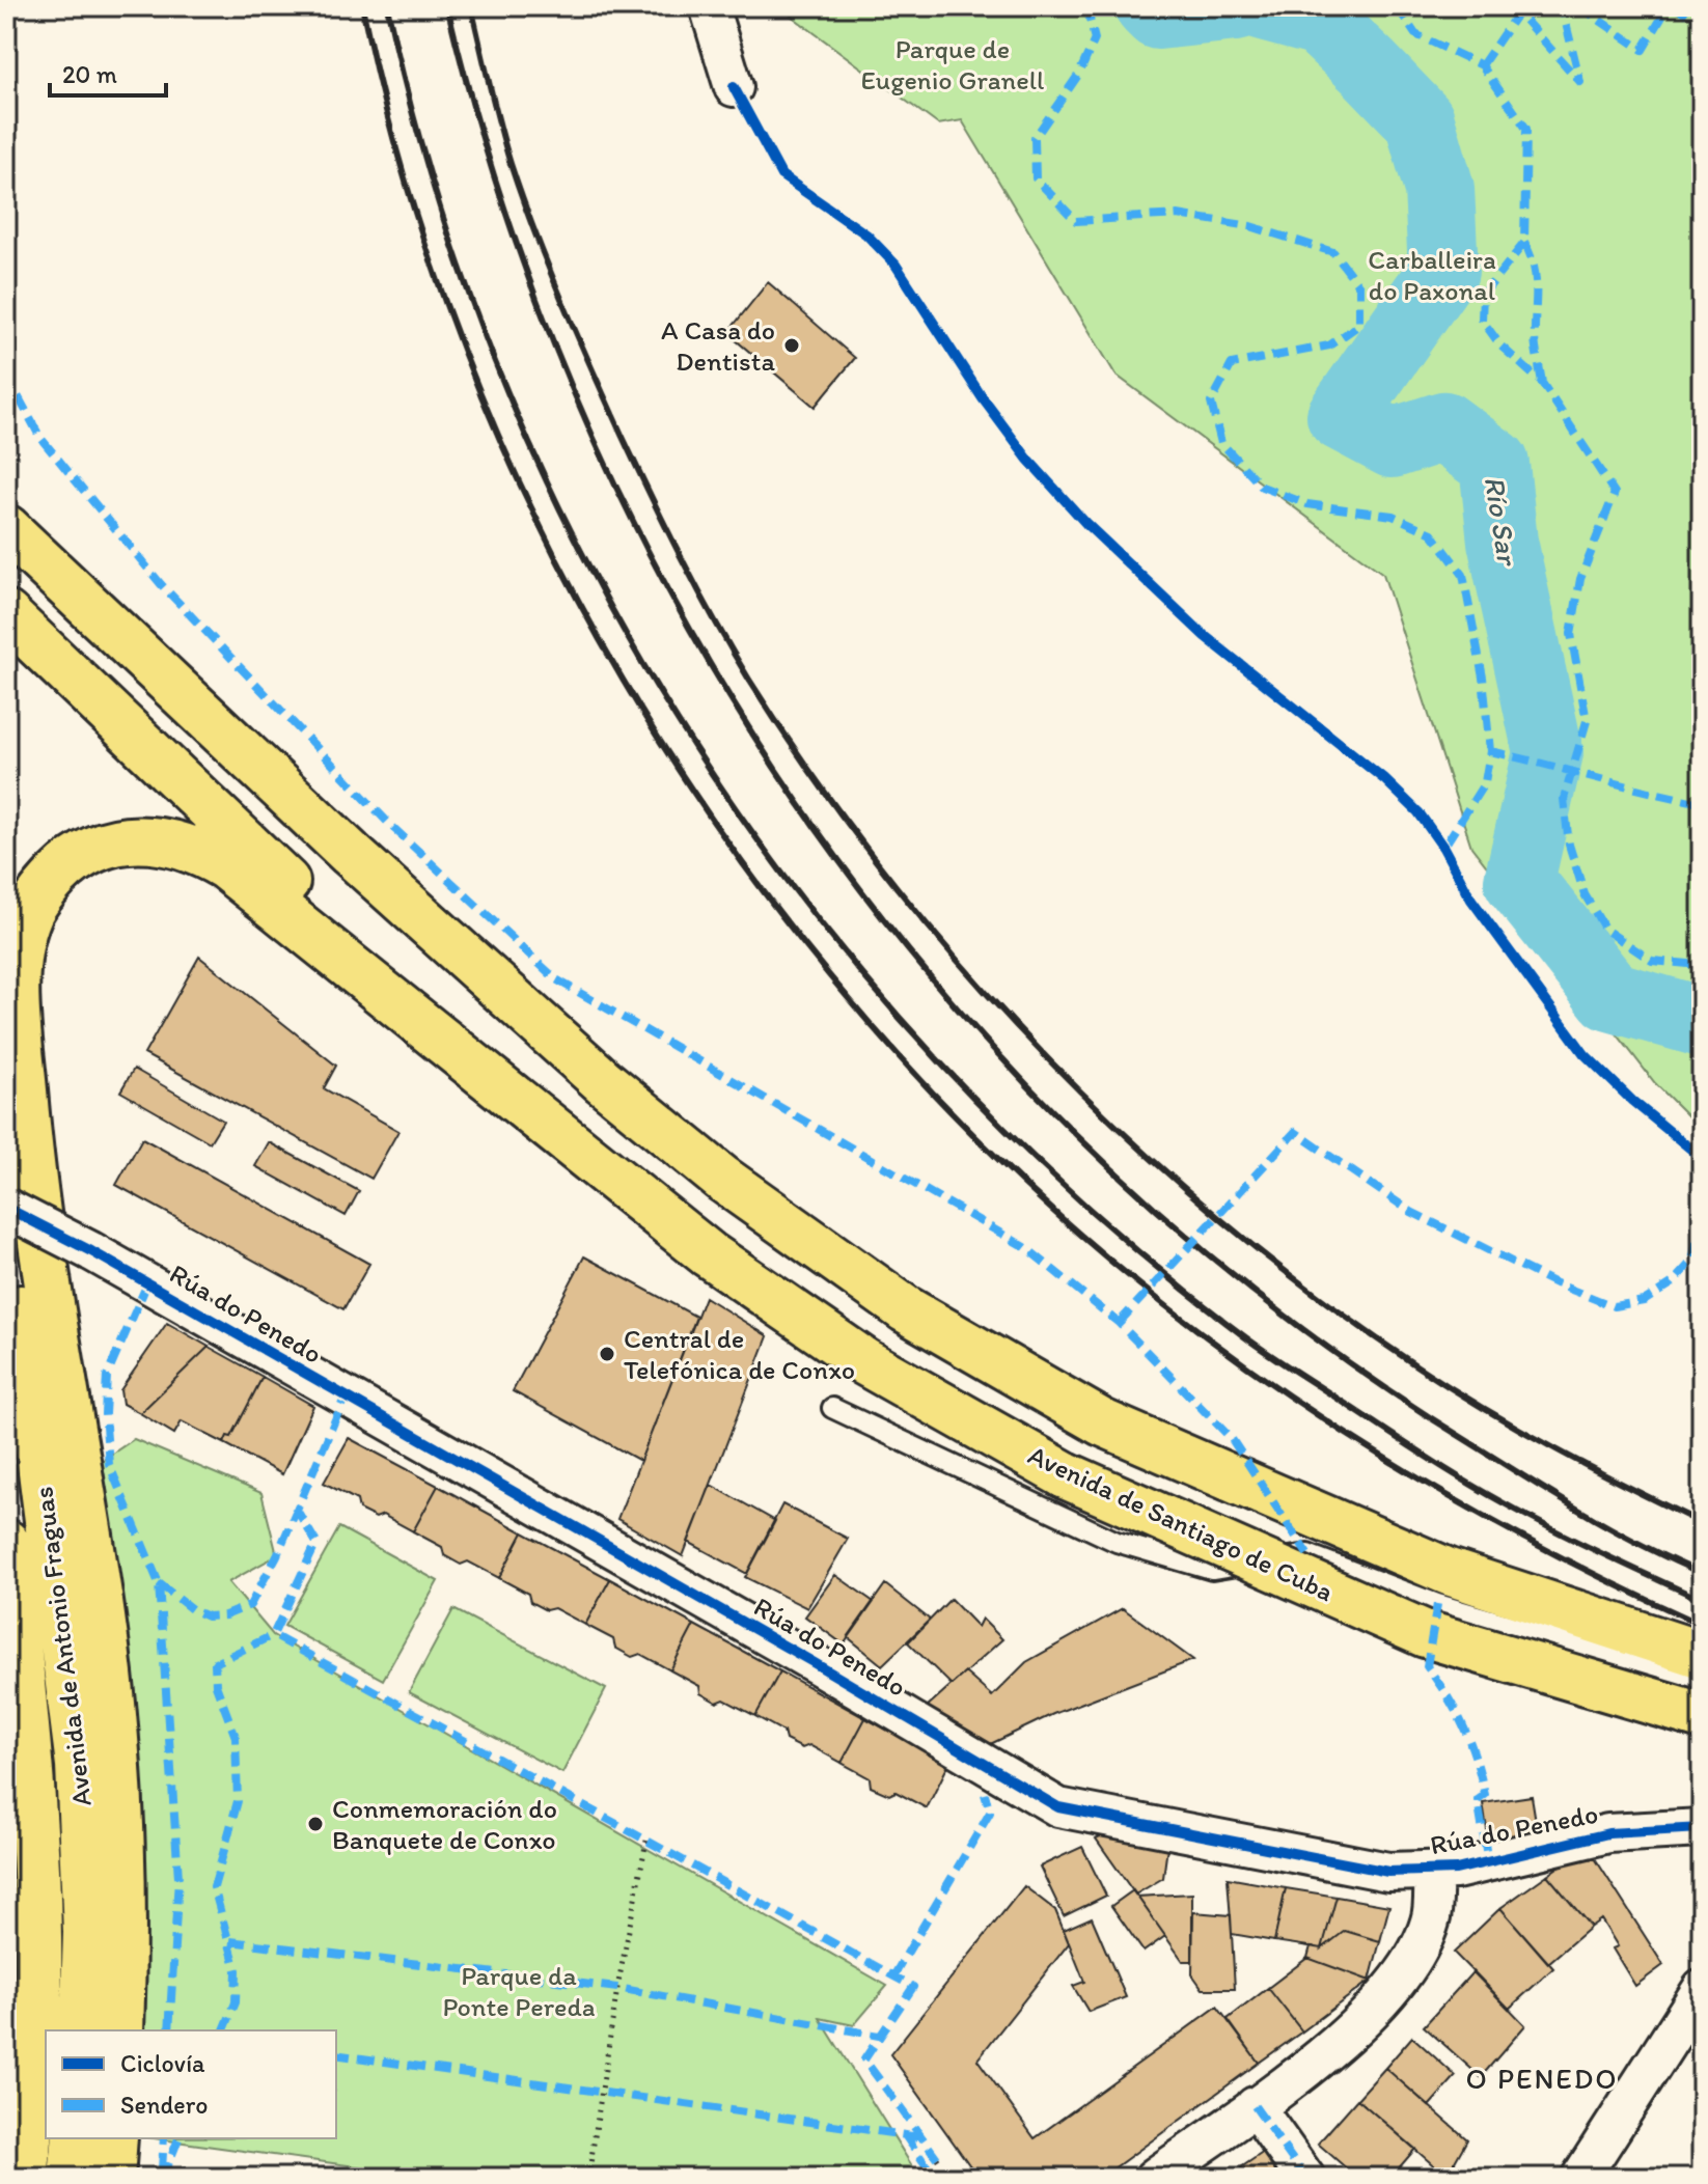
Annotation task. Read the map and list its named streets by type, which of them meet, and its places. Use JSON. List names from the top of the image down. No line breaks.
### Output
{"streets":{"highway":["Avenida de Santiago de Cuba","Avenida de Antonio Fraguas"],"street":["Rúa do Penedo"]},"crossings":[["Rúa do Penedo","Avenida de Antonio Fraguas"]],"districts":["O PENEDO"],"water":["Río Sar"],"parks":["Parque de Eugenio Granell","Carballeira do Paxonal","Parque da Ponte Pereda"],"places":["A Casa do Dentista","Central de Telefónica de Conxo","Conmemoración do Banquete de Conxo"],"legend":["Ciclovía","Sendero"],"scale_bar":"20 m"}
